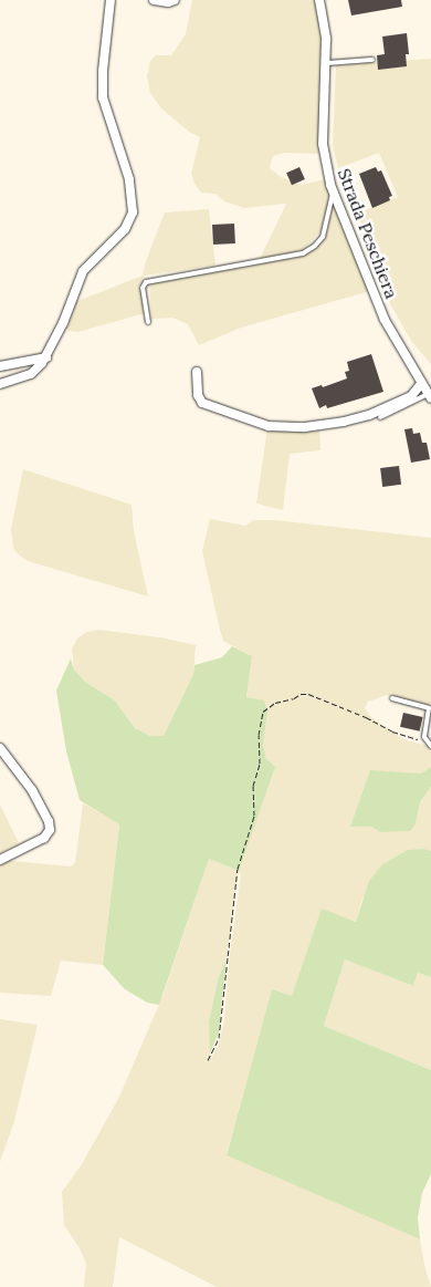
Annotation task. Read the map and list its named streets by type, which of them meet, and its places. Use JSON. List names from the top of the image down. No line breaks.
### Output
{"streets":{"street":["Strada Peschiera"]}}
